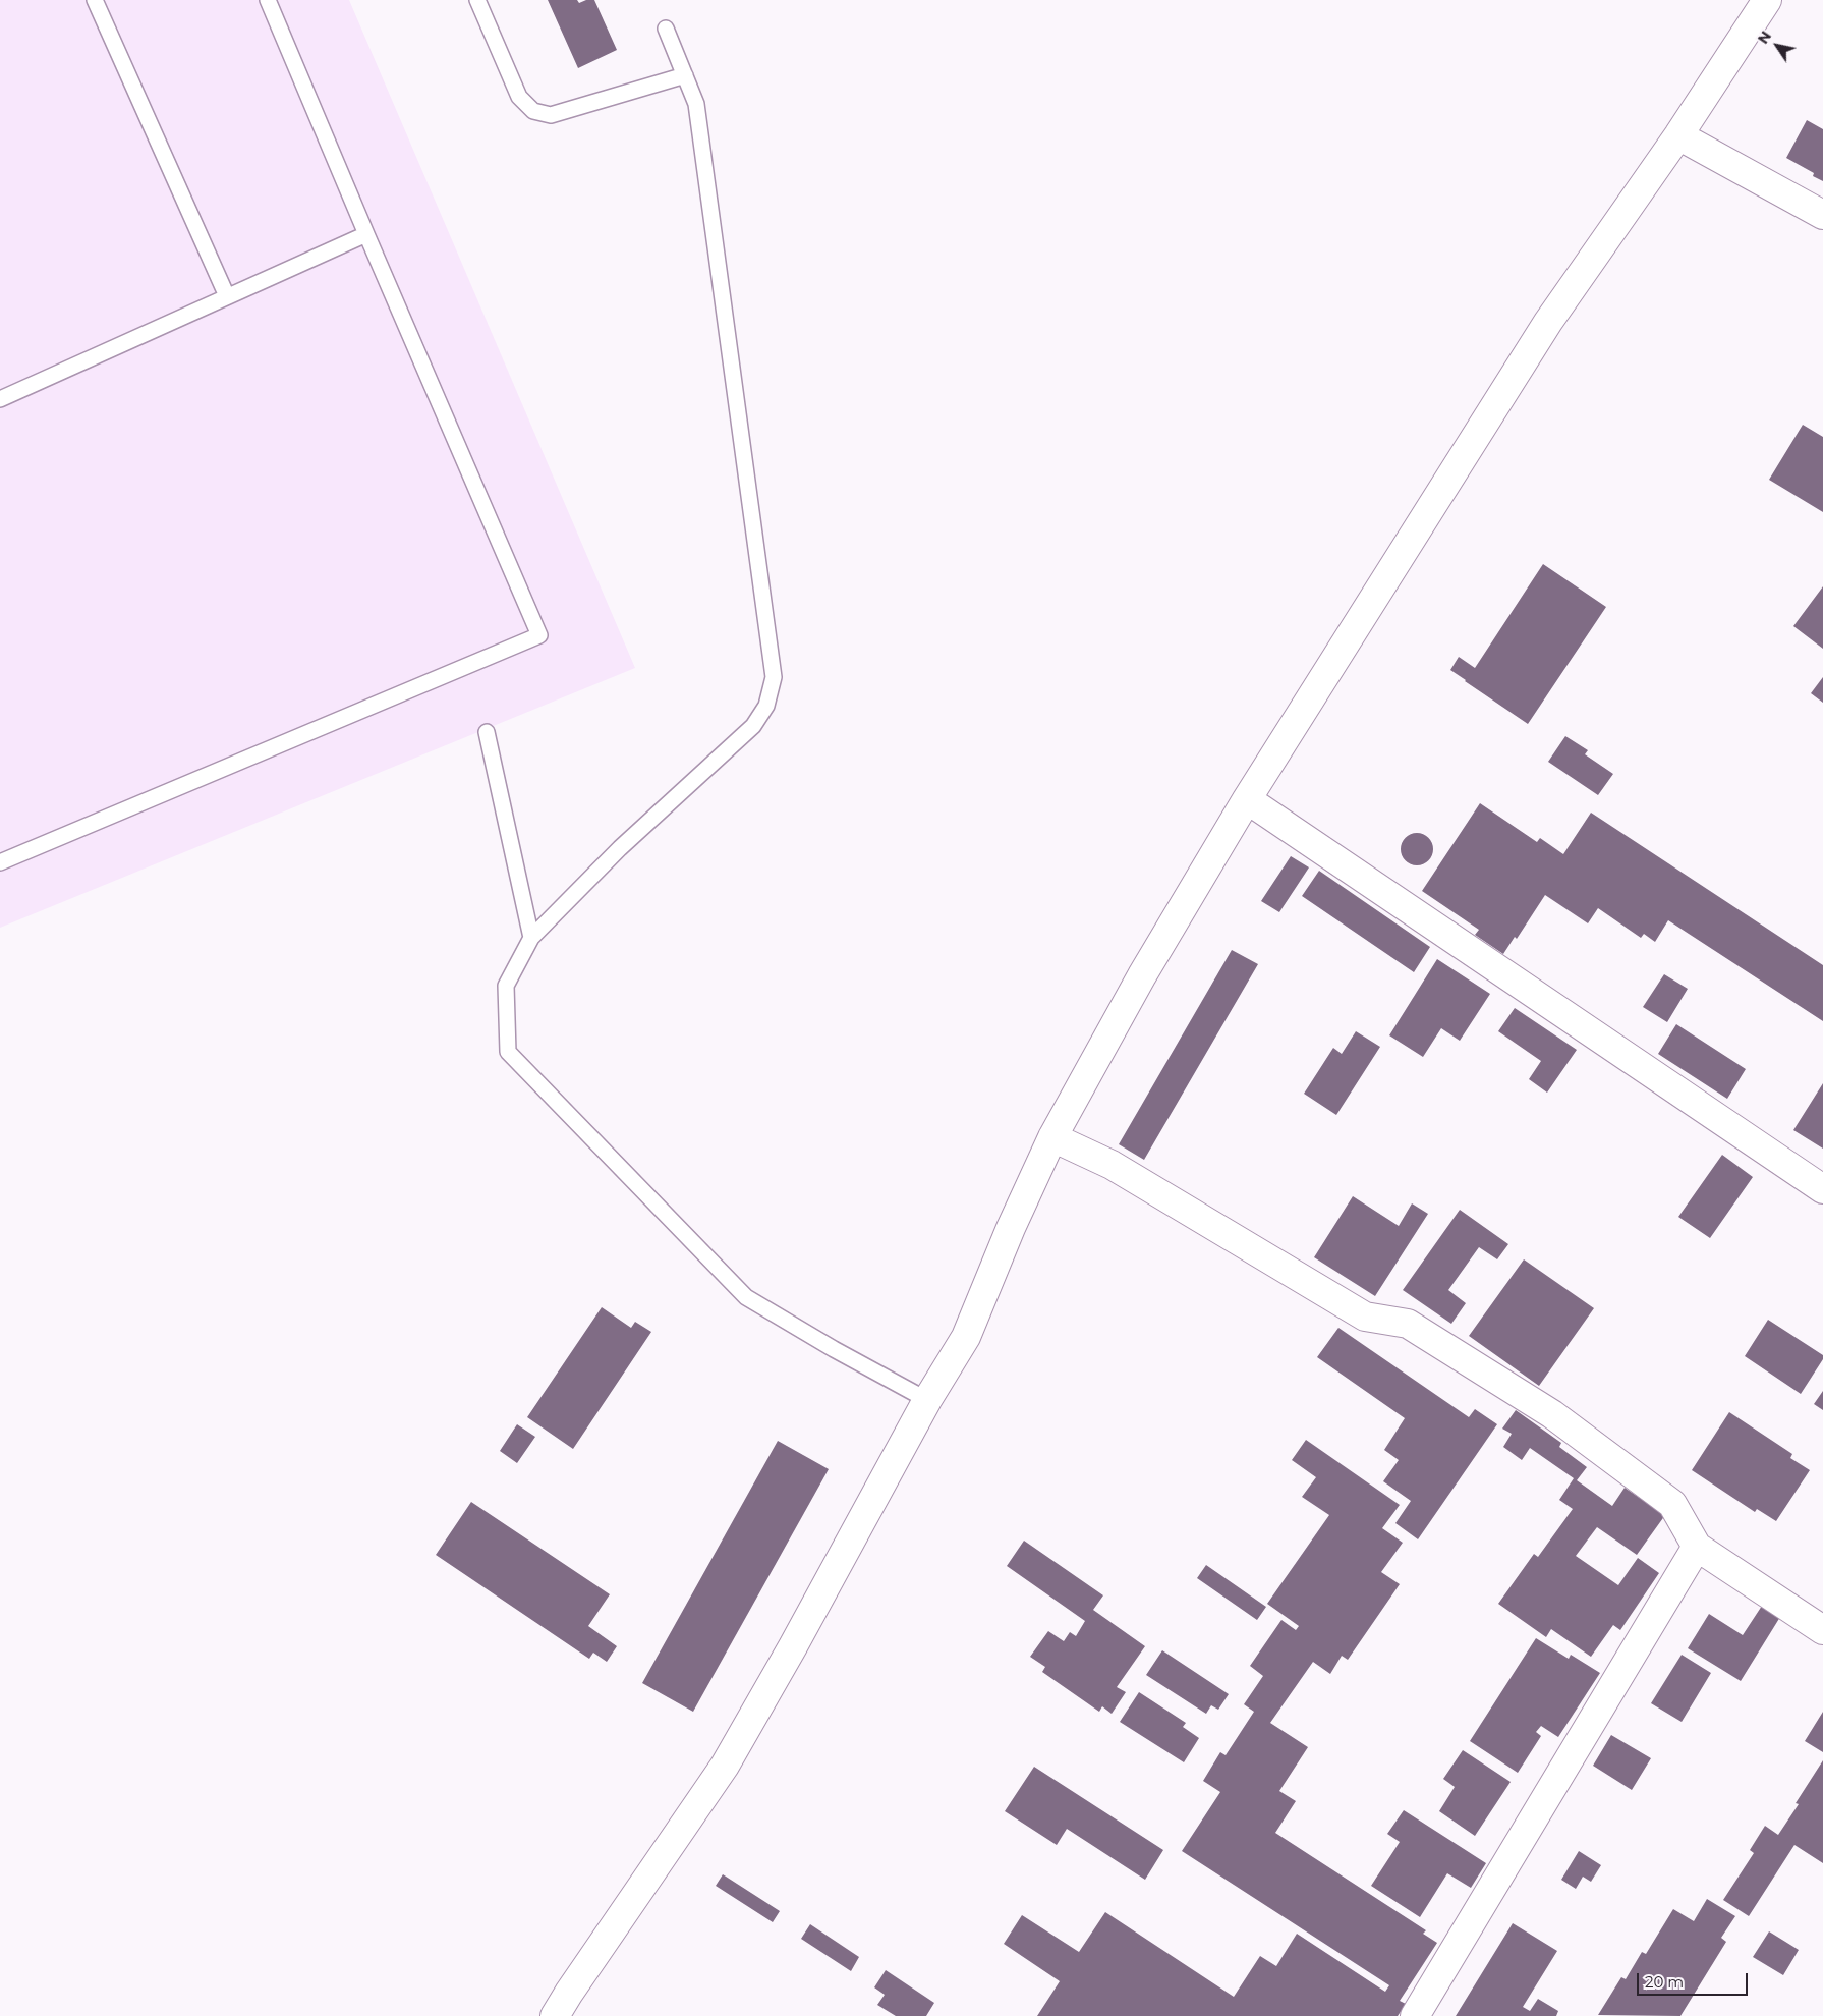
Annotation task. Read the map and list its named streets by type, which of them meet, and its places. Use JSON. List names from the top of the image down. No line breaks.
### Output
{"scale_bar":"20 m","north":"top left"}
